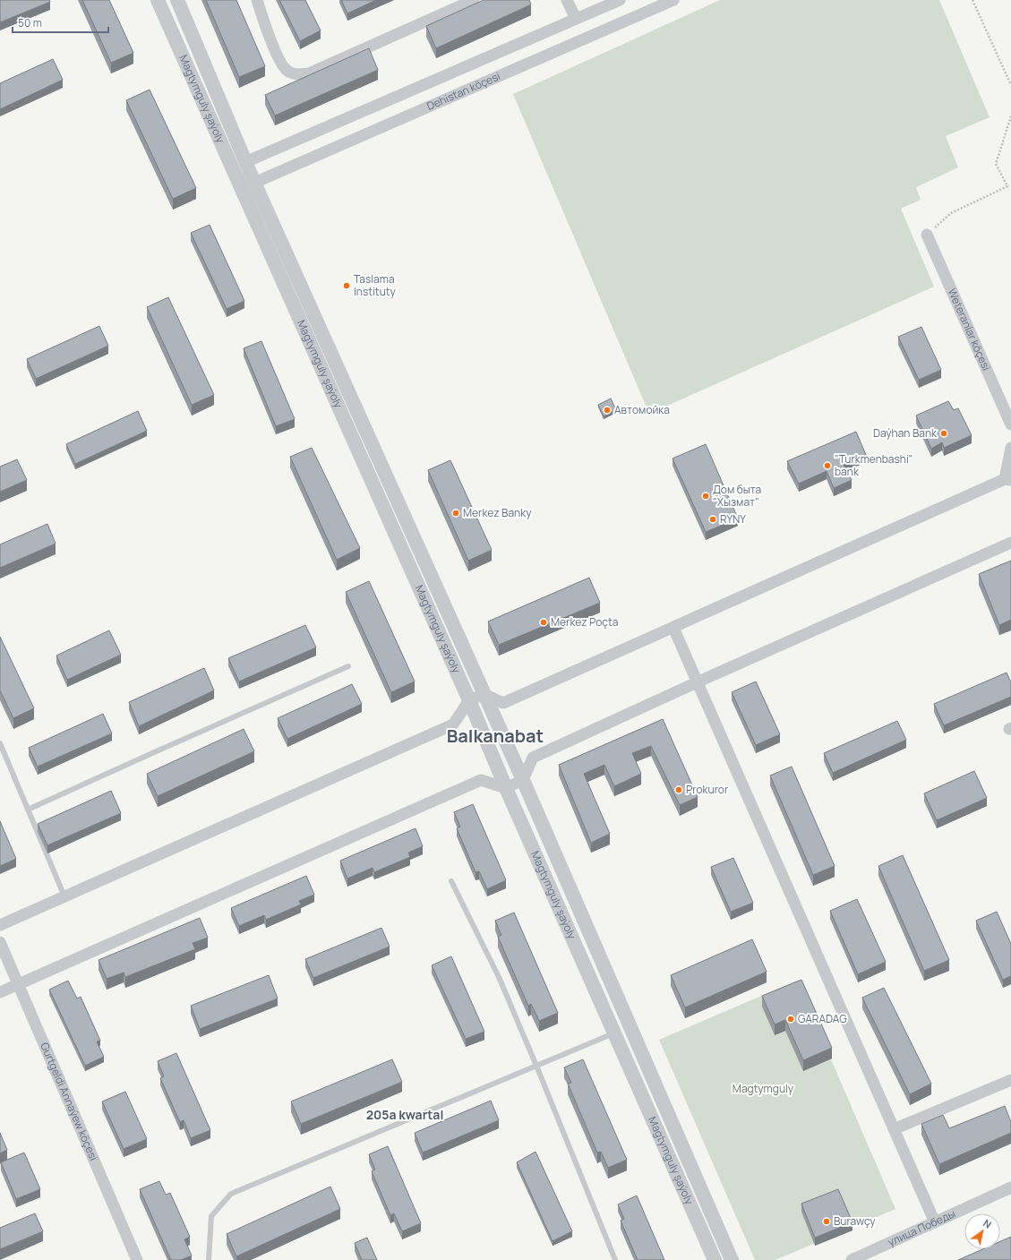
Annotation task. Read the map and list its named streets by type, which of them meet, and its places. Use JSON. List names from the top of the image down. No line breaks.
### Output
{"streets":{"street":["Dehistan köçesi","Magtymguly şaýoly","Weteranlar köçesi","Gurtgeldi Annaýew köçesi","улица Победы"]},"crossings":[["Dehistan köçesi","Magtymguly şaýoly"]],"districts":["Balkanabat","205a kwartal"],"parks":["Magtymguly"],"places":["Taslama Instituty","Автомойка","Daýhan Bank","\"Turkmenbashi\" bank","Дом быта \"Хызмат\"","Merkez Banky","RYNY","Merkez Poçta","Prokuror","GARADAG","Burawçy"],"scale_bar":"50 m","north":"top right"}
